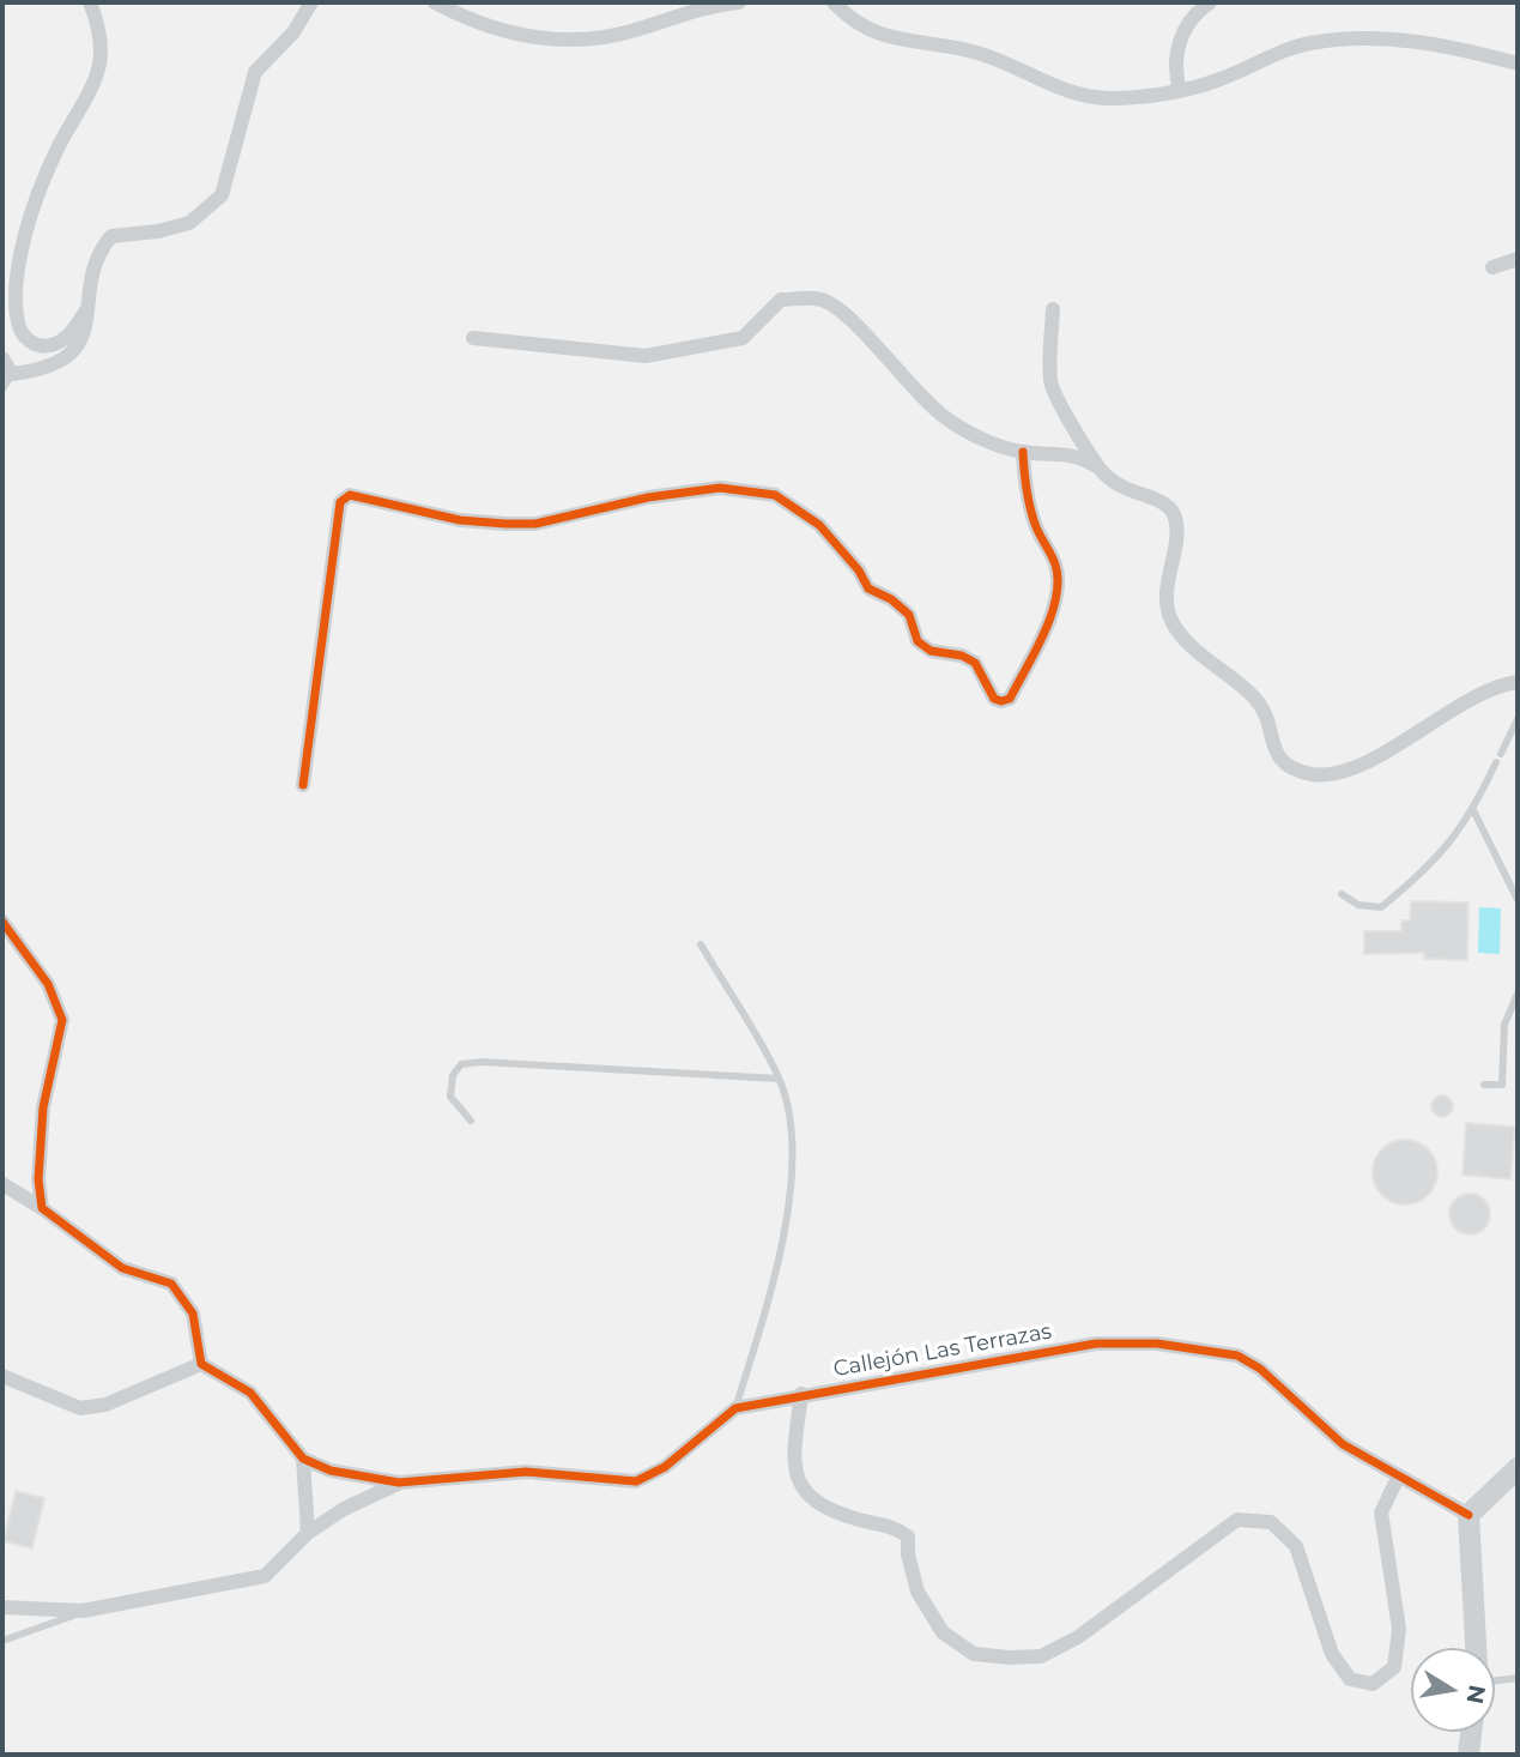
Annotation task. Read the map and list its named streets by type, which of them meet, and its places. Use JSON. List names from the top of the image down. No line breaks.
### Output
{"streets":{"street":["Callejón Las Terrazas"]},"north":"right"}
